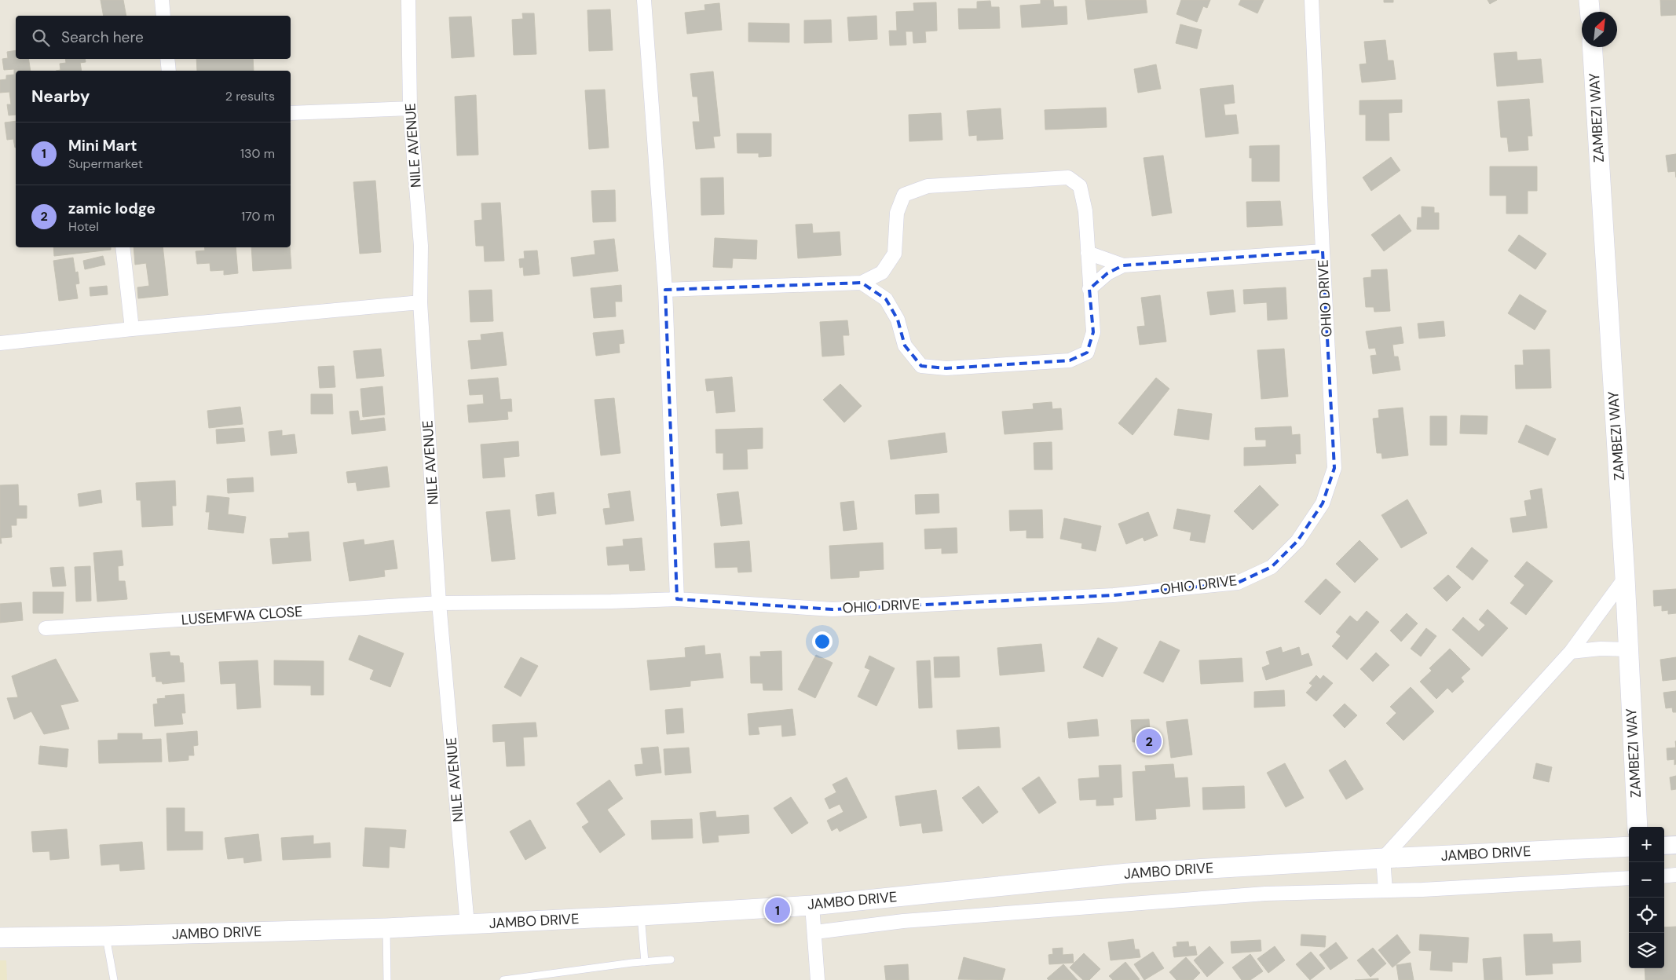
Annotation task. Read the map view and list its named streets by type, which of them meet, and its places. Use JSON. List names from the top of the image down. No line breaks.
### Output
{"streets":{"main road":["ZAMBEZI WAY","JAMBO DRIVE"],"street":["NILE AVENUE","OHIO DRIVE","LUSEMFWA CLOSE"]},"crossings":[["NILE AVENUE","OHIO DRIVE"],["NILE AVENUE","LUSEMFWA CLOSE"],["NILE AVENUE","JAMBO DRIVE"],["OHIO DRIVE","LUSEMFWA CLOSE"]],"north":"top right","page":{"search":"Search here","heading":["Nearby","2 results"],"list":[{"mark":"1","name":"Mini Mart","note":"Supermarket","value":"130 m"},{"mark":"2","name":"zamic lodge","note":"Hotel","value":"170 m"}],"pins":["2","1"],"map_buttons":["+","−"]}}
